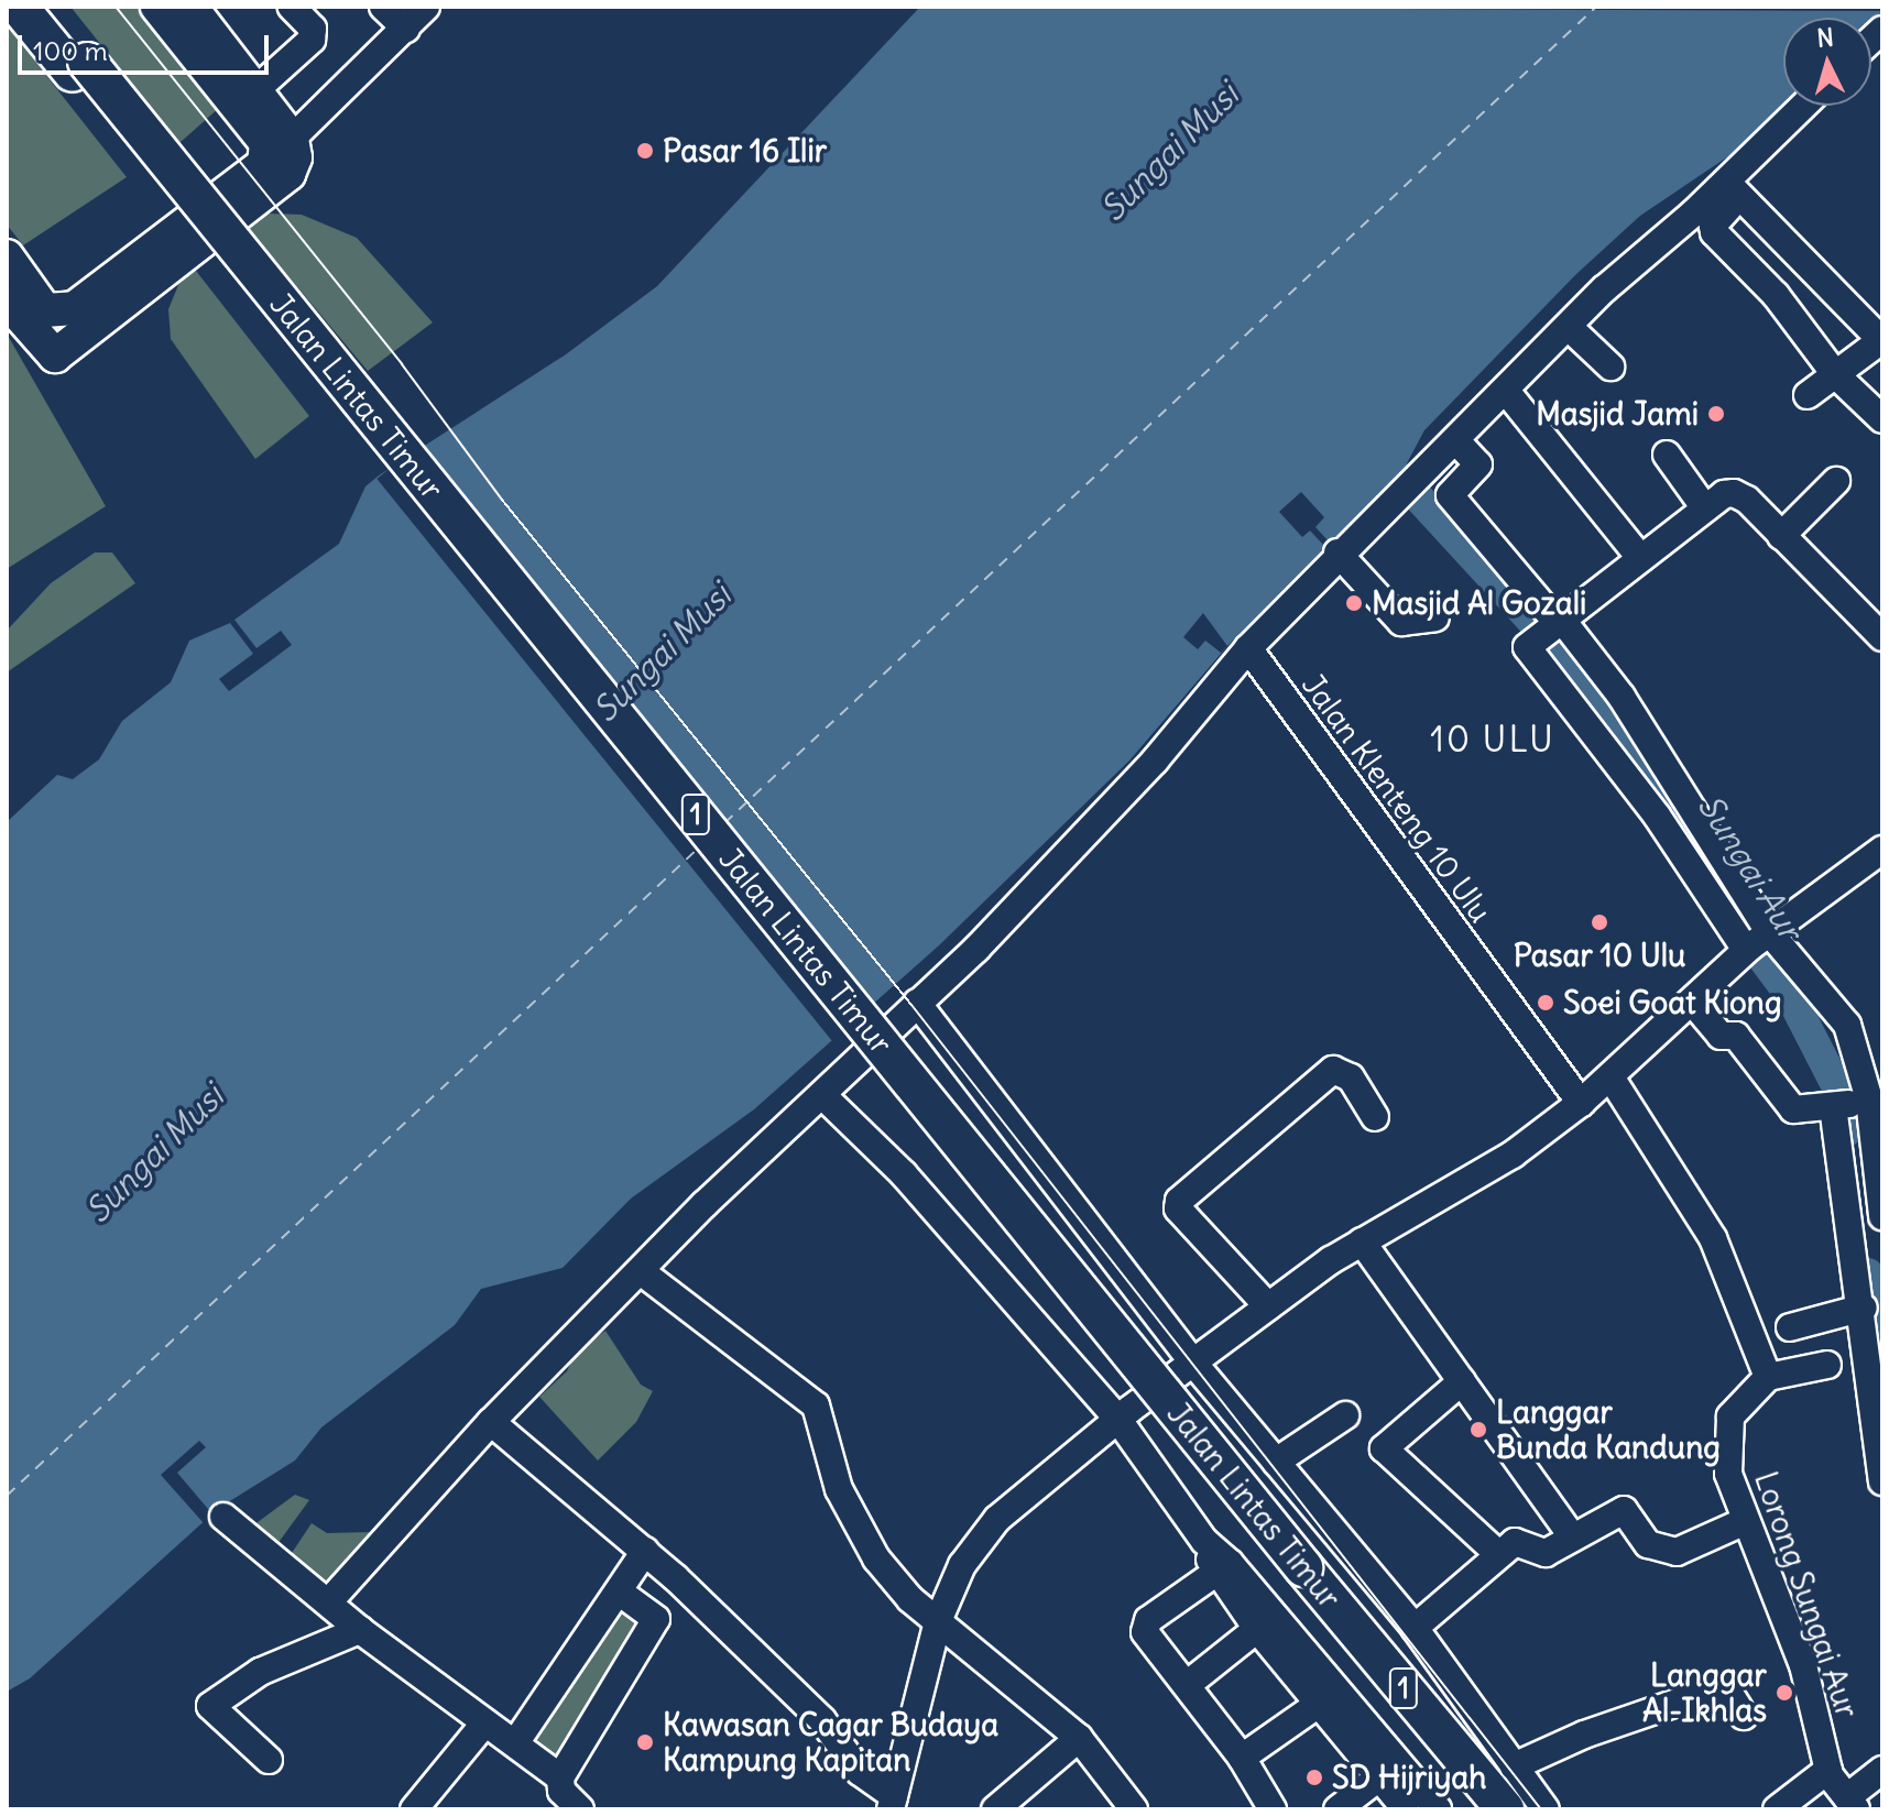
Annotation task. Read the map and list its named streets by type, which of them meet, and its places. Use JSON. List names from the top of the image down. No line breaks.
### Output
{"streets":{"highway":["Jalan Lintas Timur","1"],"street":["Jalan Klenteng 10 Ulu","Lorong Sungai Aur"]},"districts":["10 ULU"],"water":["Sungai Musi","Sungai Aur"],"places":["Pasar 16 Ilir","Masjid Jami","Masjid Al Gozali","Pasar 10 Ulu","Soei Goat Kiong","Langgar Bunda Kandung","Langgar Al-Ikhlas","Kawasan Cagar Budaya Kampung Kapitan","SD Hijriyah"],"scale_bar":"100 m","north":"top"}
